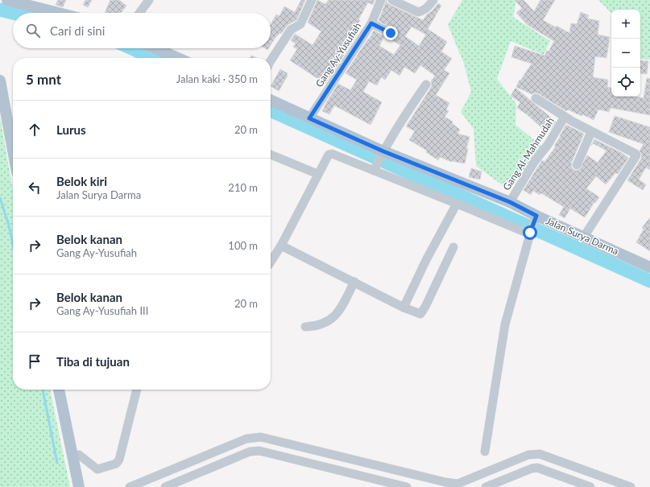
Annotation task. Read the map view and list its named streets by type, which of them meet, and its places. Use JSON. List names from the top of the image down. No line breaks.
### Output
{"streets":{"main road":["Jalan Surya Darma"],"street":["Gang Ay-Yusufiah","Gang Al-Mahmudah"]},"crossings":[["Gang Ay-Yusufiah","Jalan Surya Darma"],["Gang Al-Mahmudah","Jalan Surya Darma"]],"page":{"map_buttons":["+","−"],"search":"Cari di sini","heading":["5 mnt","Jalan kaki · 350 m"],"list":[["Lurus","20 m"],["Belok kiri","Jalan Surya Darma","210 m"],["Belok kanan","Gang Ay-Yusufiah","100 m"],["Belok kanan","Gang Ay-Yusufiah III","20 m"],"Tiba di tujuan"]}}
